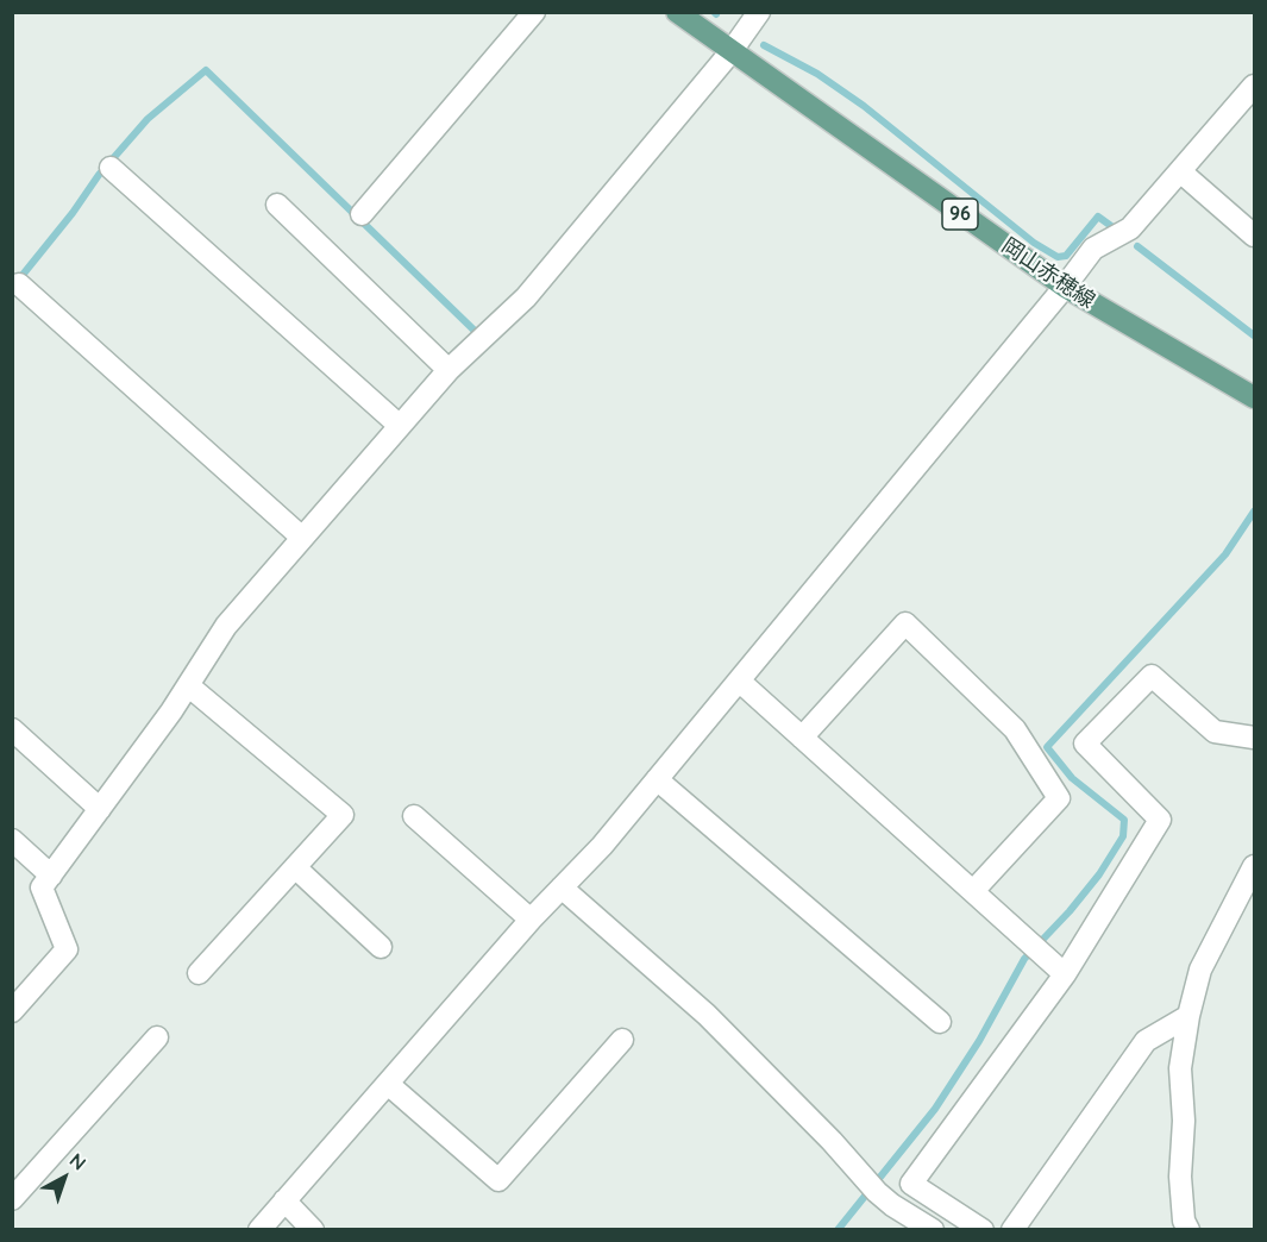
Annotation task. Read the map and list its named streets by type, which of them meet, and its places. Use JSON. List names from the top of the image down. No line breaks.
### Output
{"streets":{"main road":["96","岡山赤穂線"]},"north":"top right"}
